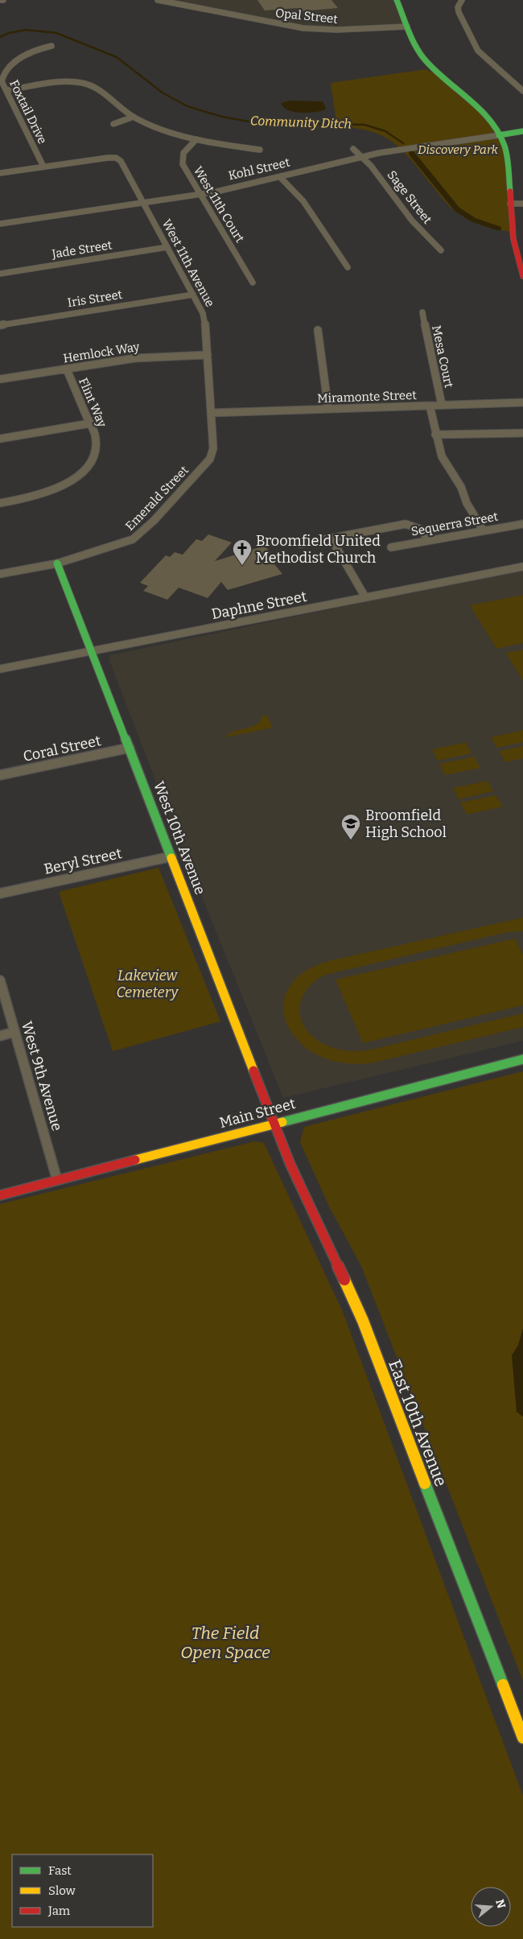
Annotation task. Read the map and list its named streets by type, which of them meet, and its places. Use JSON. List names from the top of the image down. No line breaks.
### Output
{"streets":{"street":["Opal Street","Foxtail Drive","Kohl Street","Sage Street","West 11th Court","Jade Street","West 11th Avenue","Iris Street","Hemlock Way","Mesa Court","Miramonte Street","Flint Way","Emerald Street","Sequerra Street","Daphne Street","Coral Street","West 10th Avenue","Beryl Street","West 9th Avenue","Main Street","East 10th Avenue"]},"crossings":[["Foxtail Drive","West 11th Avenue"],["Kohl Street","Sage Street"],["Kohl Street","West 11th Court"],["Kohl Street","West 11th Avenue"],["Jade Street","West 11th Avenue"],["West 11th Avenue","Iris Street"],["West 11th Avenue","Hemlock Way"],["West 11th Avenue","Miramonte Street"],["West 11th Avenue","Emerald Street"],["Hemlock Way","Flint Way"],["Mesa Court","Miramonte Street"],["Miramonte Street","Emerald Street"],["Emerald Street","West 10th Avenue"],["Daphne Street","West 10th Avenue"],["Coral Street","West 10th Avenue"],["West 10th Avenue","Beryl Street"],["West 10th Avenue","Main Street"],["West 10th Avenue","East 10th Avenue"],["West 9th Avenue","Main Street"],["Main Street","East 10th Avenue"]],"water":["Community Ditch"],"parks":["Discovery Park","Lakeview Cemetery","The Field Open Space"],"places":{"church":["Broomfield United Methodist Church"],"school or university":["Broomfield High School"]},"legend":["Fast","Slow","Jam"],"north":"right"}
